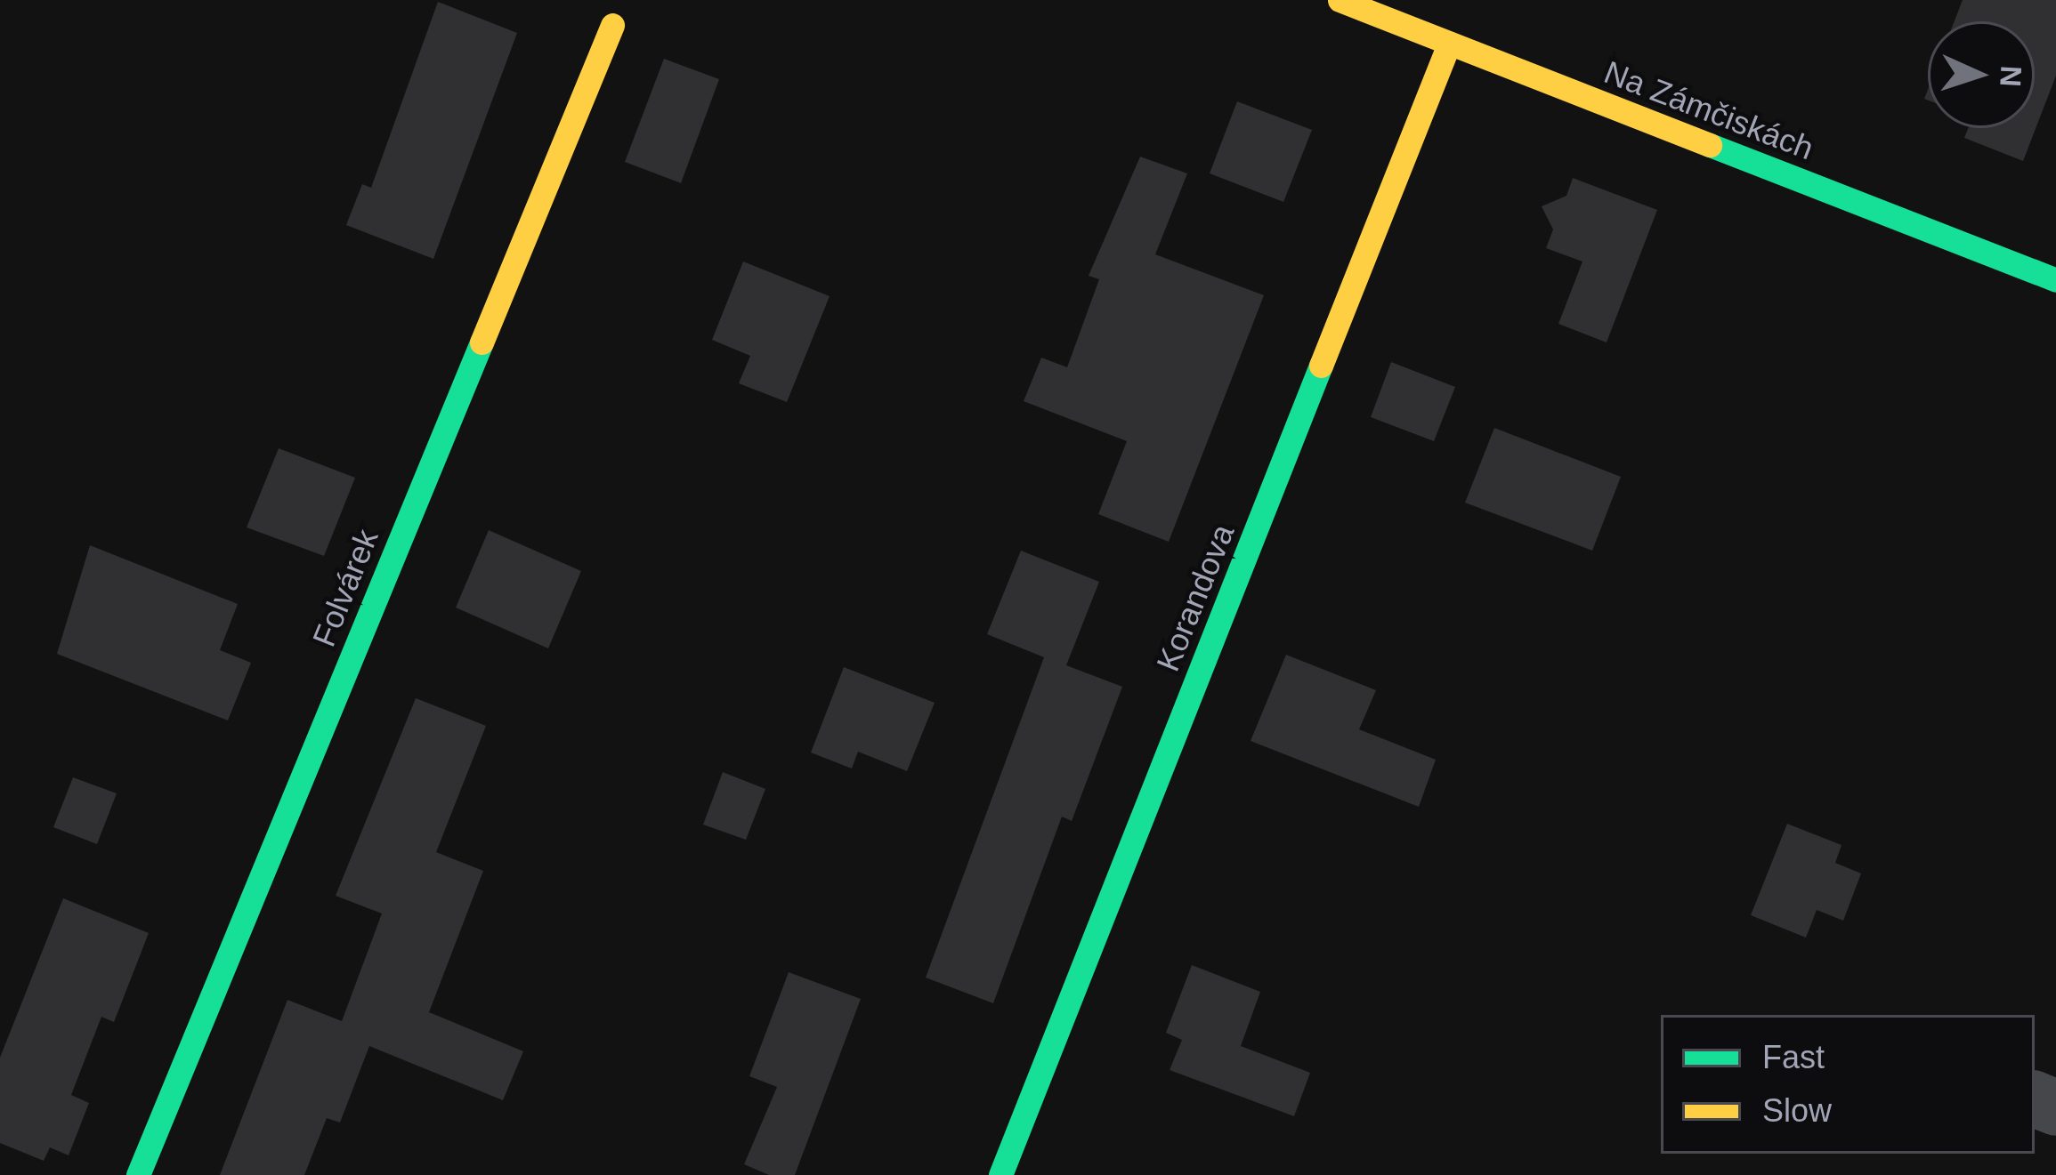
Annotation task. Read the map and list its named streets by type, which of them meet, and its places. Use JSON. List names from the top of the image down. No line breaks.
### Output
{"streets":{"street":["Na Zámčiskách","Folvárek","Korandova"]},"crossings":[["Na Zámčiskách","Korandova"]],"legend":["Fast","Slow"],"north":"right"}
